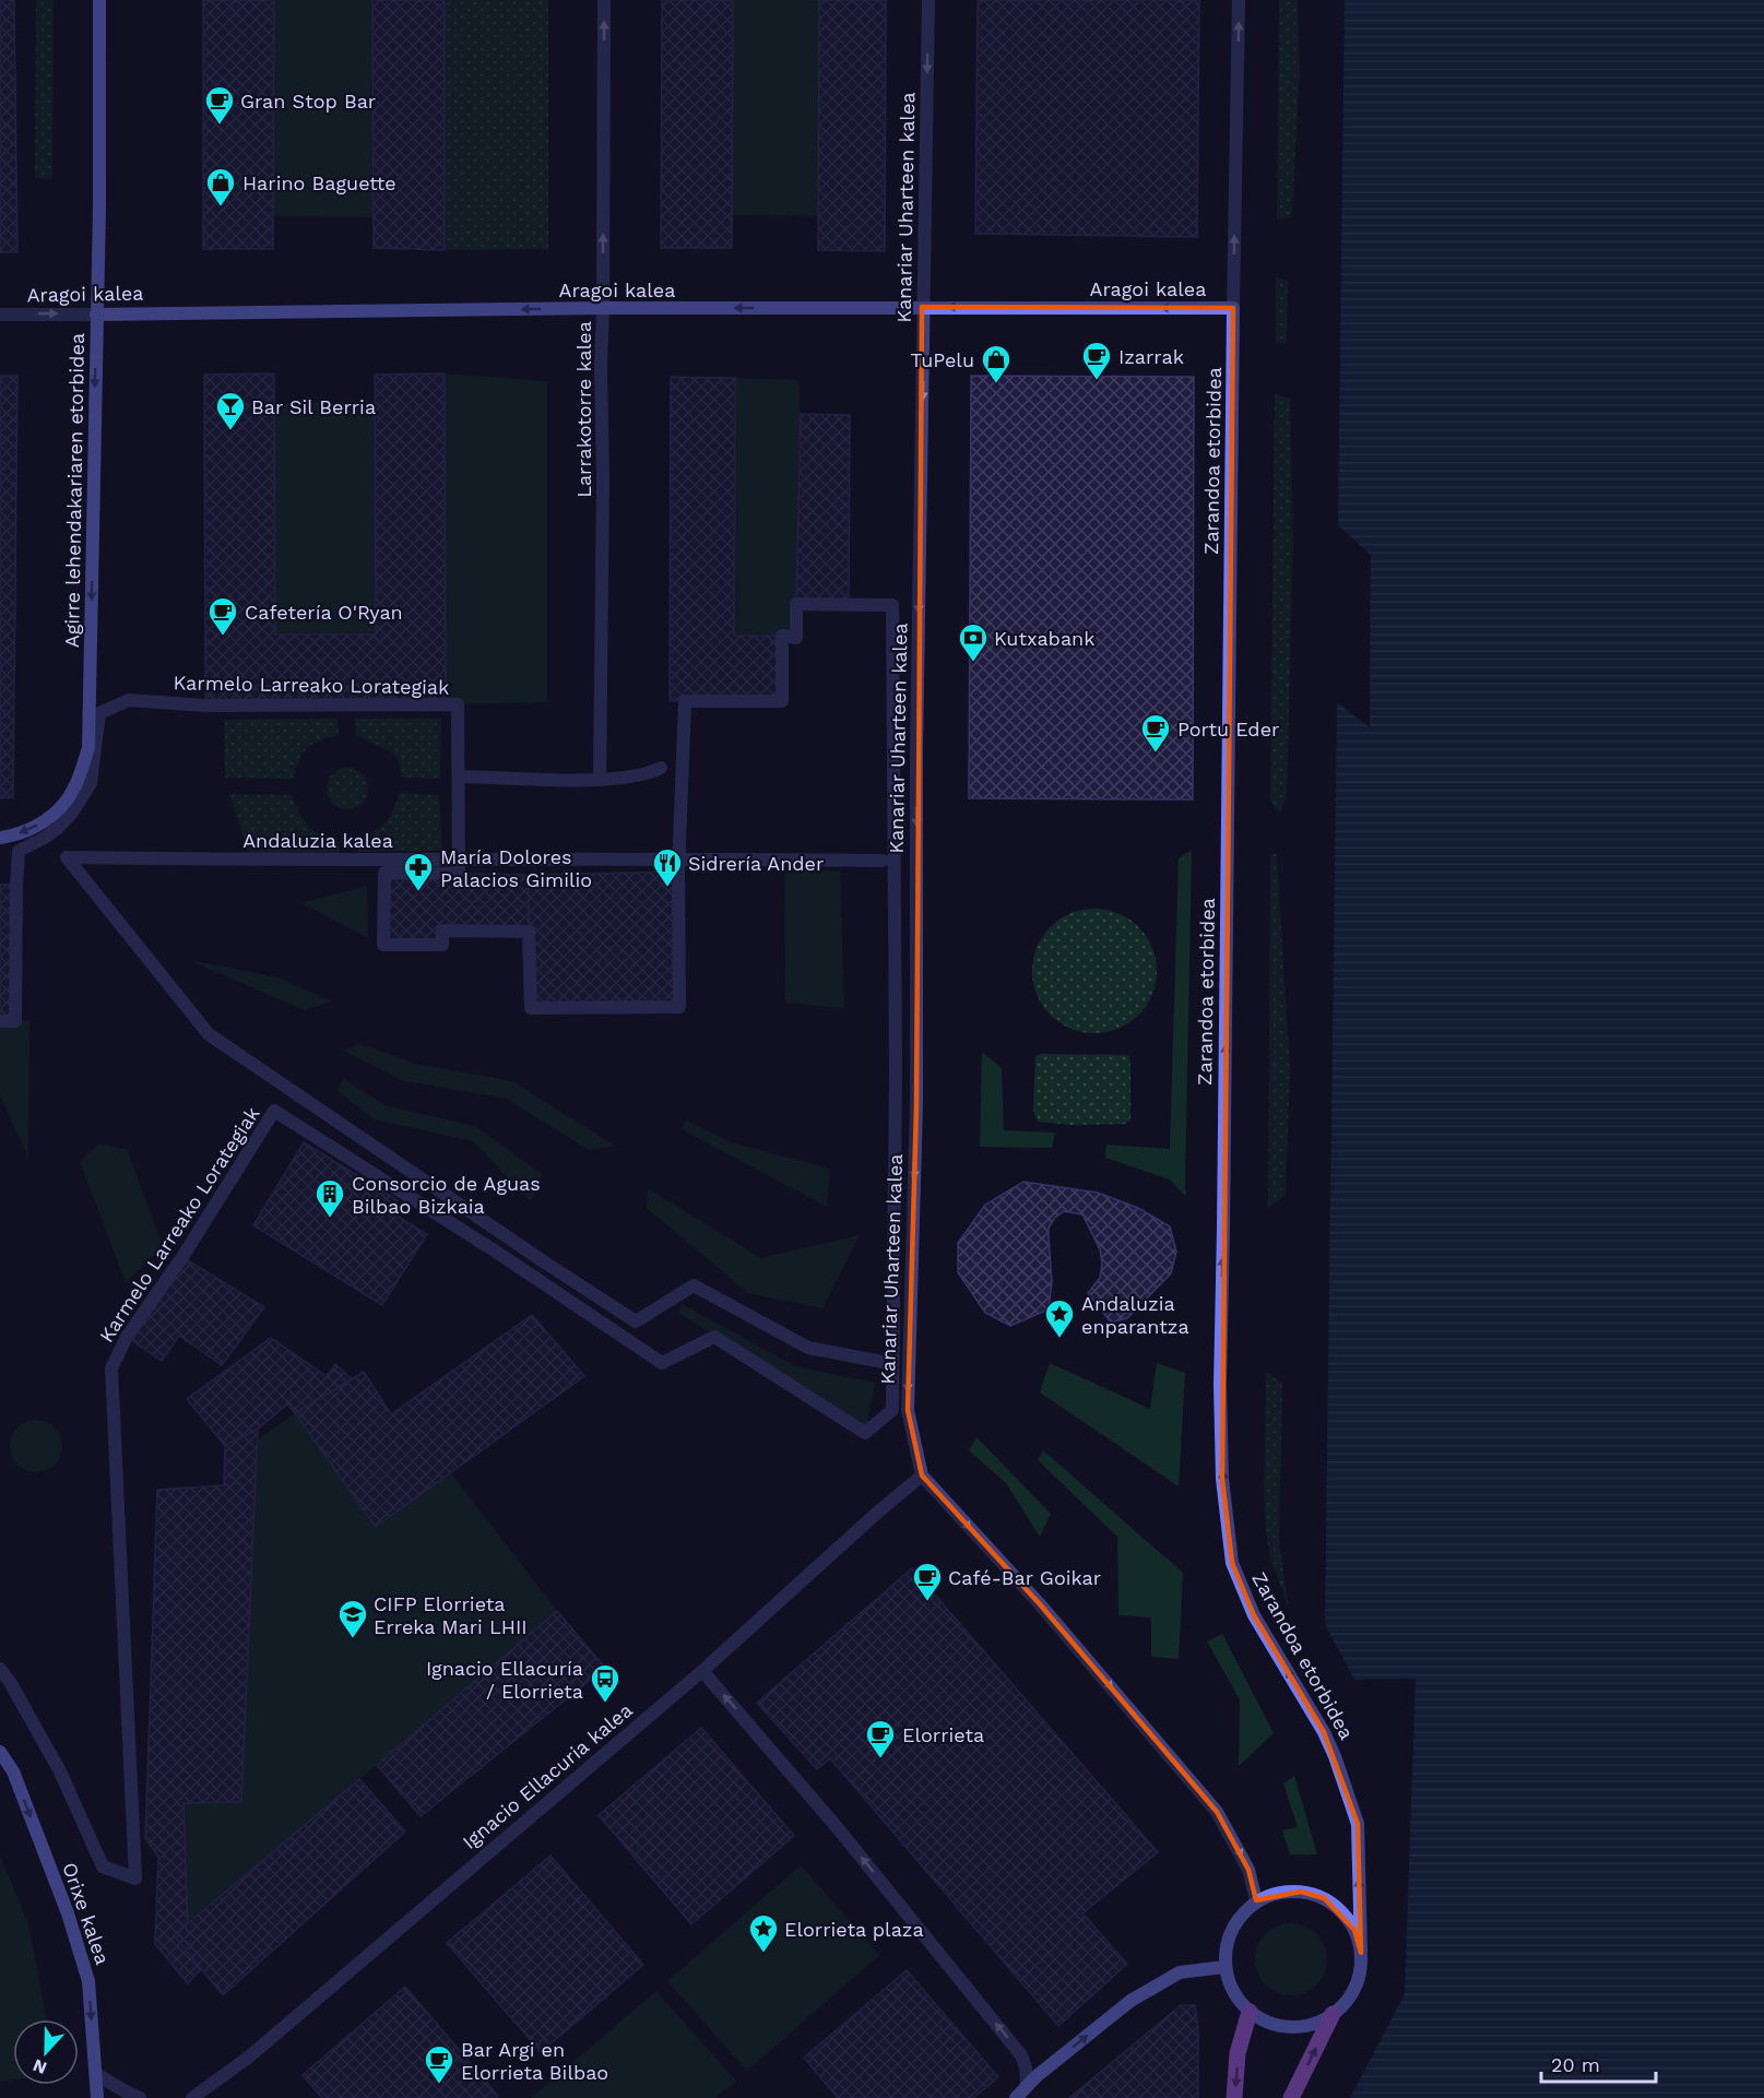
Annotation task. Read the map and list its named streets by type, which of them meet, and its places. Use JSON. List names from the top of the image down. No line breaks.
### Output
{"streets":{"main road":["Aragoi kalea","Zarandoa etorbidea","Agirre lehendakariaren etorbidea","Orixe kalea"],"street":["Kanariar Uharteen kalea","Larrakotorre kalea","Karmelo Larreako Lorategiak","Andaluzia kalea","Ignacio Ellacuria kalea"]},"crossings":[["Kanariar Uharteen kalea","Aragoi kalea"],["Kanariar Uharteen kalea","Ignacio Ellacuria kalea"],["Aragoi kalea","Larrakotorre kalea"],["Aragoi kalea","Zarandoa etorbidea"],["Aragoi kalea","Agirre lehendakariaren etorbidea"],["Karmelo Larreako Lorategiak","Andaluzia kalea"]],"one_way":["Kanariar Uharteen kalea","Aragoi kalea","Larrakotorre kalea","Zarandoa etorbidea","Agirre lehendakariaren etorbidea","Orixe kalea"],"places":{"cafe":["Gran Stop Bar","Izarrak","Cafetería O'Ryan","Portu Eder","Café-Bar Goikar","Elorrieta","Bar Argi en Elorrieta Bilbao"],"shop":["Harino Baguette","TuPelu"],"bar":["Bar Sil Berria"],"bank":["Kutxabank"],"restaurant":["Sidrería Ander"],"pharmacy":["María Dolores Palacios Gimilio"],"building":["Consorcio de Aguas Bilbao Bizkaia"],"place":["Andaluzia enparantza","Elorrieta plaza"],"school or university":["CIFP Elorrieta Erreka Mari LHII"],"bus stop":["Ignacio Ellacuría / Elorrieta"]},"scale_bar":"20 m","north":"bottom"}
